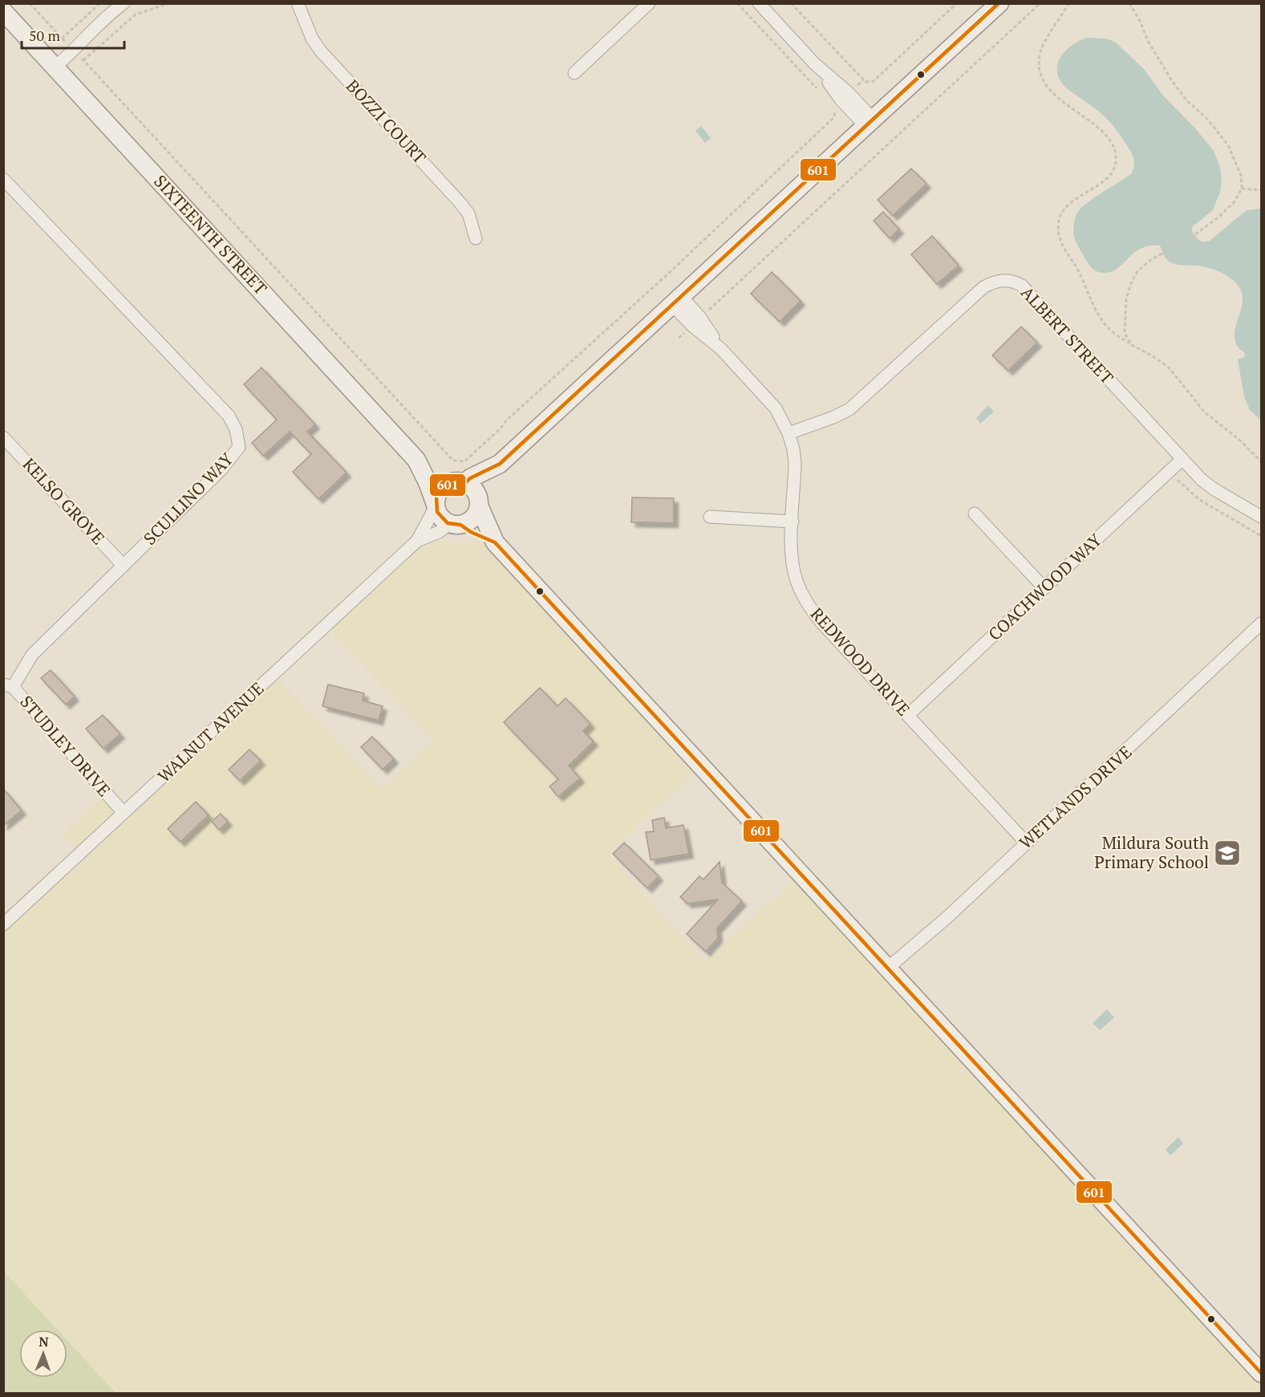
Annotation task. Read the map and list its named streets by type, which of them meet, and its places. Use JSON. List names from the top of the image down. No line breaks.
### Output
{"streets":{"street":["BOZZI COURT","SIXTEENTH STREET","ALBERT STREET","SCULLINO WAY","KELSO GROVE","COACHWOOD WAY","REDWOOD DRIVE","WALNUT AVENUE","STUDLEY DRIVE","WETLANDS DRIVE"]},"crossings":[["SIXTEENTH STREET","WALNUT AVENUE"],["ALBERT STREET","COACHWOOD WAY"],["ALBERT STREET","REDWOOD DRIVE"],["SCULLINO WAY","KELSO GROVE"],["SCULLINO WAY","STUDLEY DRIVE"],["COACHWOOD WAY","REDWOOD DRIVE"],["REDWOOD DRIVE","WETLANDS DRIVE"],["WALNUT AVENUE","STUDLEY DRIVE"]],"places":{"school or university":["Mildura South Primary School"]},"lines":["transit line 601"],"scale_bar":"50 m","north":"top"}
